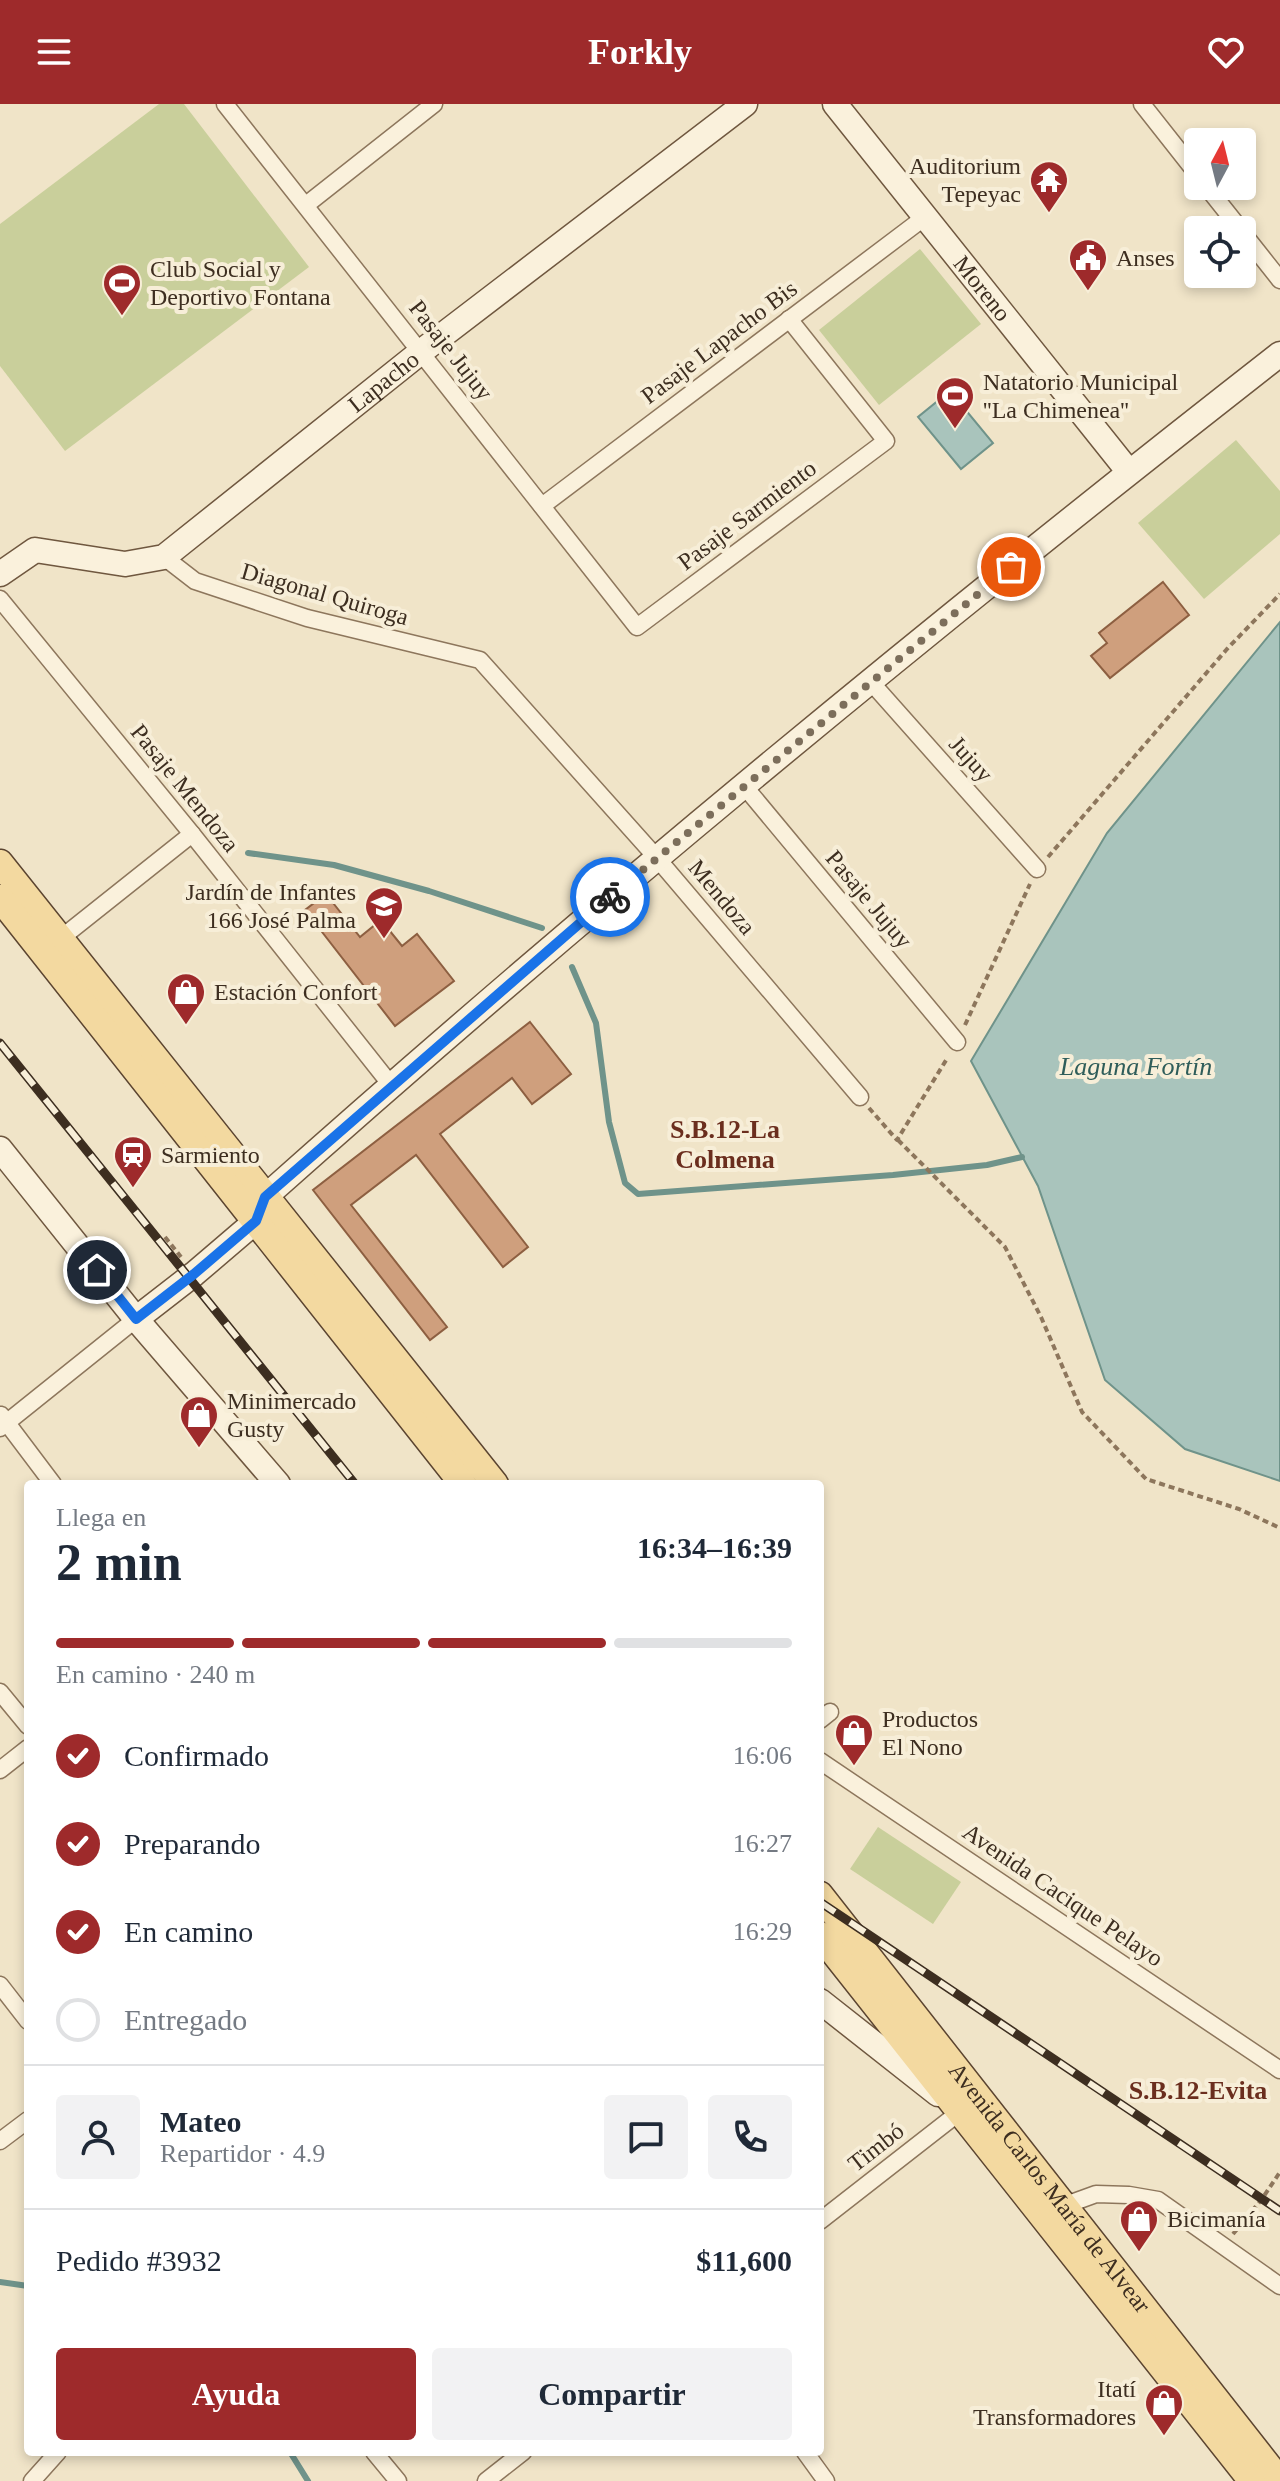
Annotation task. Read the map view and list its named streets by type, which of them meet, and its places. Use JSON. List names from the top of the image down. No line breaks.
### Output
{"streets":{"main road":["Avenida Carlos María de Alvear"],"street":["Moreno","Pasaje Lapacho Bis","Pasaje Jujuy","Lapacho","Pasaje Sarmiento","Diagonal Quiroga","Jujuy","Pasaje Mendoza","Mendoza","Avenida Cacique Pelayo","Timbó"]},"crossings":[["Moreno","Pasaje Lapacho Bis"],["Pasaje Lapacho Bis","Pasaje Jujuy"],["Pasaje Lapacho Bis","Pasaje Sarmiento"],["Pasaje Jujuy","Lapacho"],["Pasaje Jujuy","Pasaje Sarmiento"],["Lapacho","Diagonal Quiroga"],["Diagonal Quiroga","Mendoza"],["Timbó","Avenida Carlos María de Alvear"]],"districts":["S.B.12-La Colmena","S.B.12-Evita"],"water":["Laguna Fortín"],"places":{"temple":["Auditorium Tepeyac"],"public building":["Anses"],"sports":["Club Social y Deportivo Fontana","Natatorio Municipal ''La Chimenea''"],"school or university":["Jardín de Infantes 166 José Palma"],"shop":["Estación Confort","Minimercado Gusty","Productos El Nono","Bicimanía","Itatí Transformadores"],"station":["Sarmiento"]},"north":"top","page":{"header":"Forkly","heading":["2 min","Llega en","16:34–16:39"],"panel":["Mateo","Repartidor · 4.9","Pedido #3932","$11,600"],"bar":"En camino · 240 m","list":[["Confirmado","16:06"],["Preparando","16:27"],["En camino","16:29"],"Entregado"],"buttons":["Ayuda","Compartir"]}}
